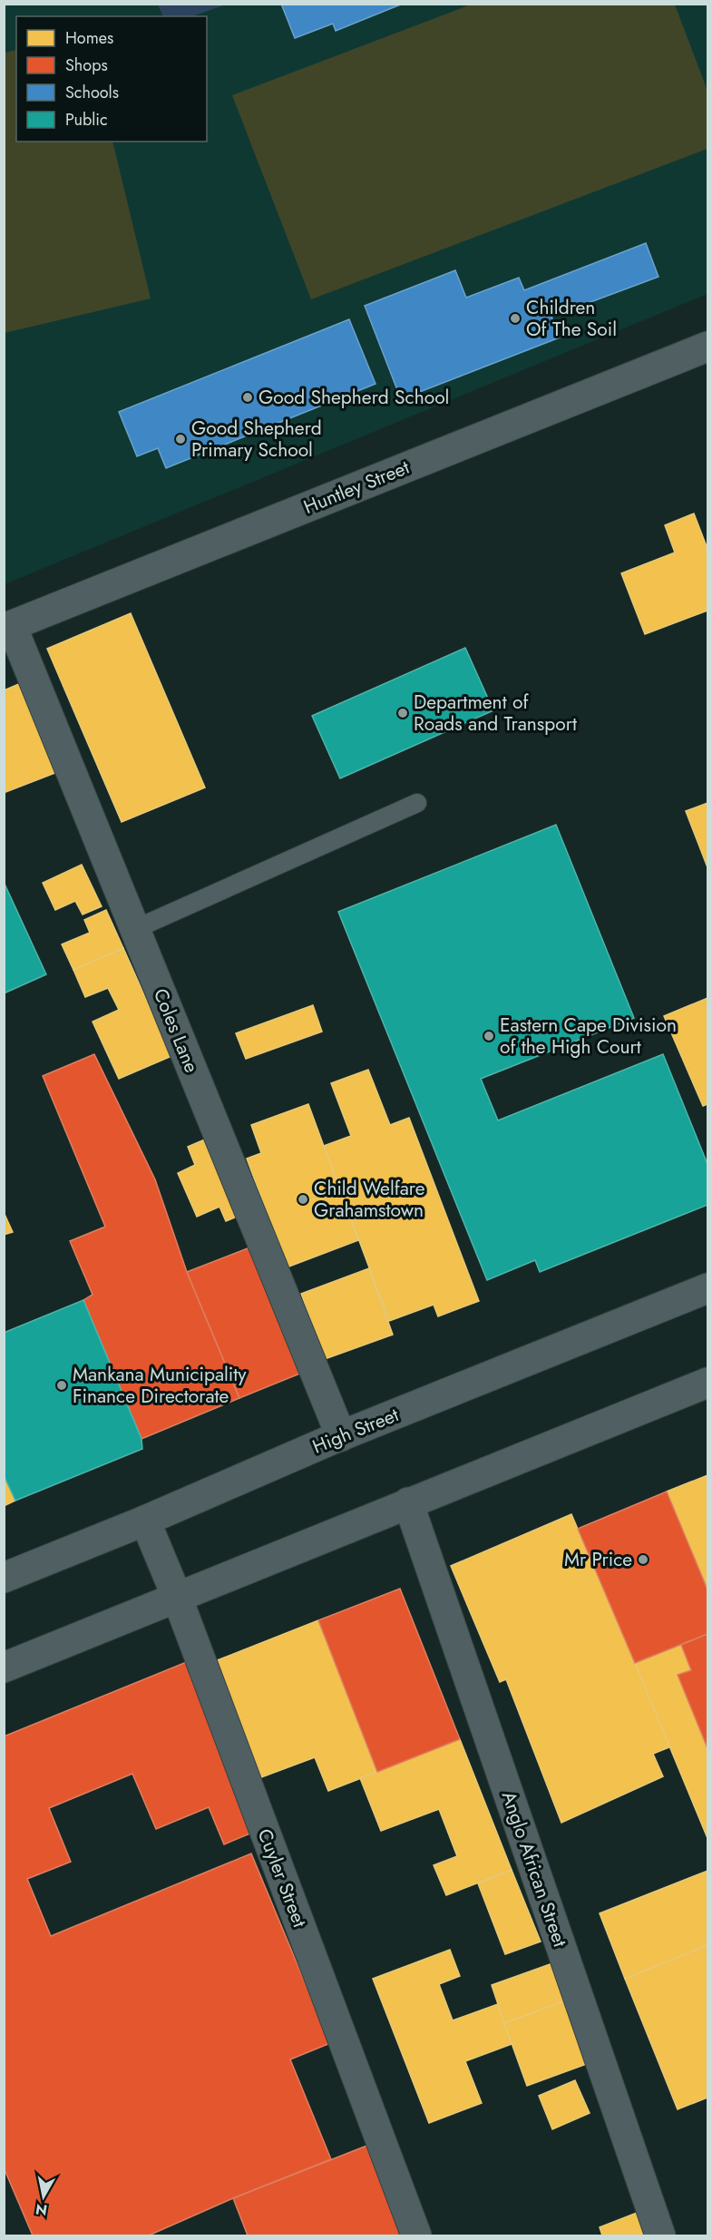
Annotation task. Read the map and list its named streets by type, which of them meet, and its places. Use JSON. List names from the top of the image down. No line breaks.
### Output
{"streets":{"street":["Huntley Street","Coles Lane","High Street","Anglo African Street","Cuyler Street"]},"crossings":[["Huntley Street","Coles Lane"],["Coles Lane","High Street"],["High Street","Cuyler Street"]],"places":["Children Of The Soil","Good Shepherd School","Good Shepherd Primary School","Department of Roads and Transport","Eastern Cape Division of the High Court","Child Welfare Grahamstown","Mankana Municipality Finance Directorate","Mr Price"],"legend":["Homes","Shops","Schools","Public"],"north":"bottom"}
